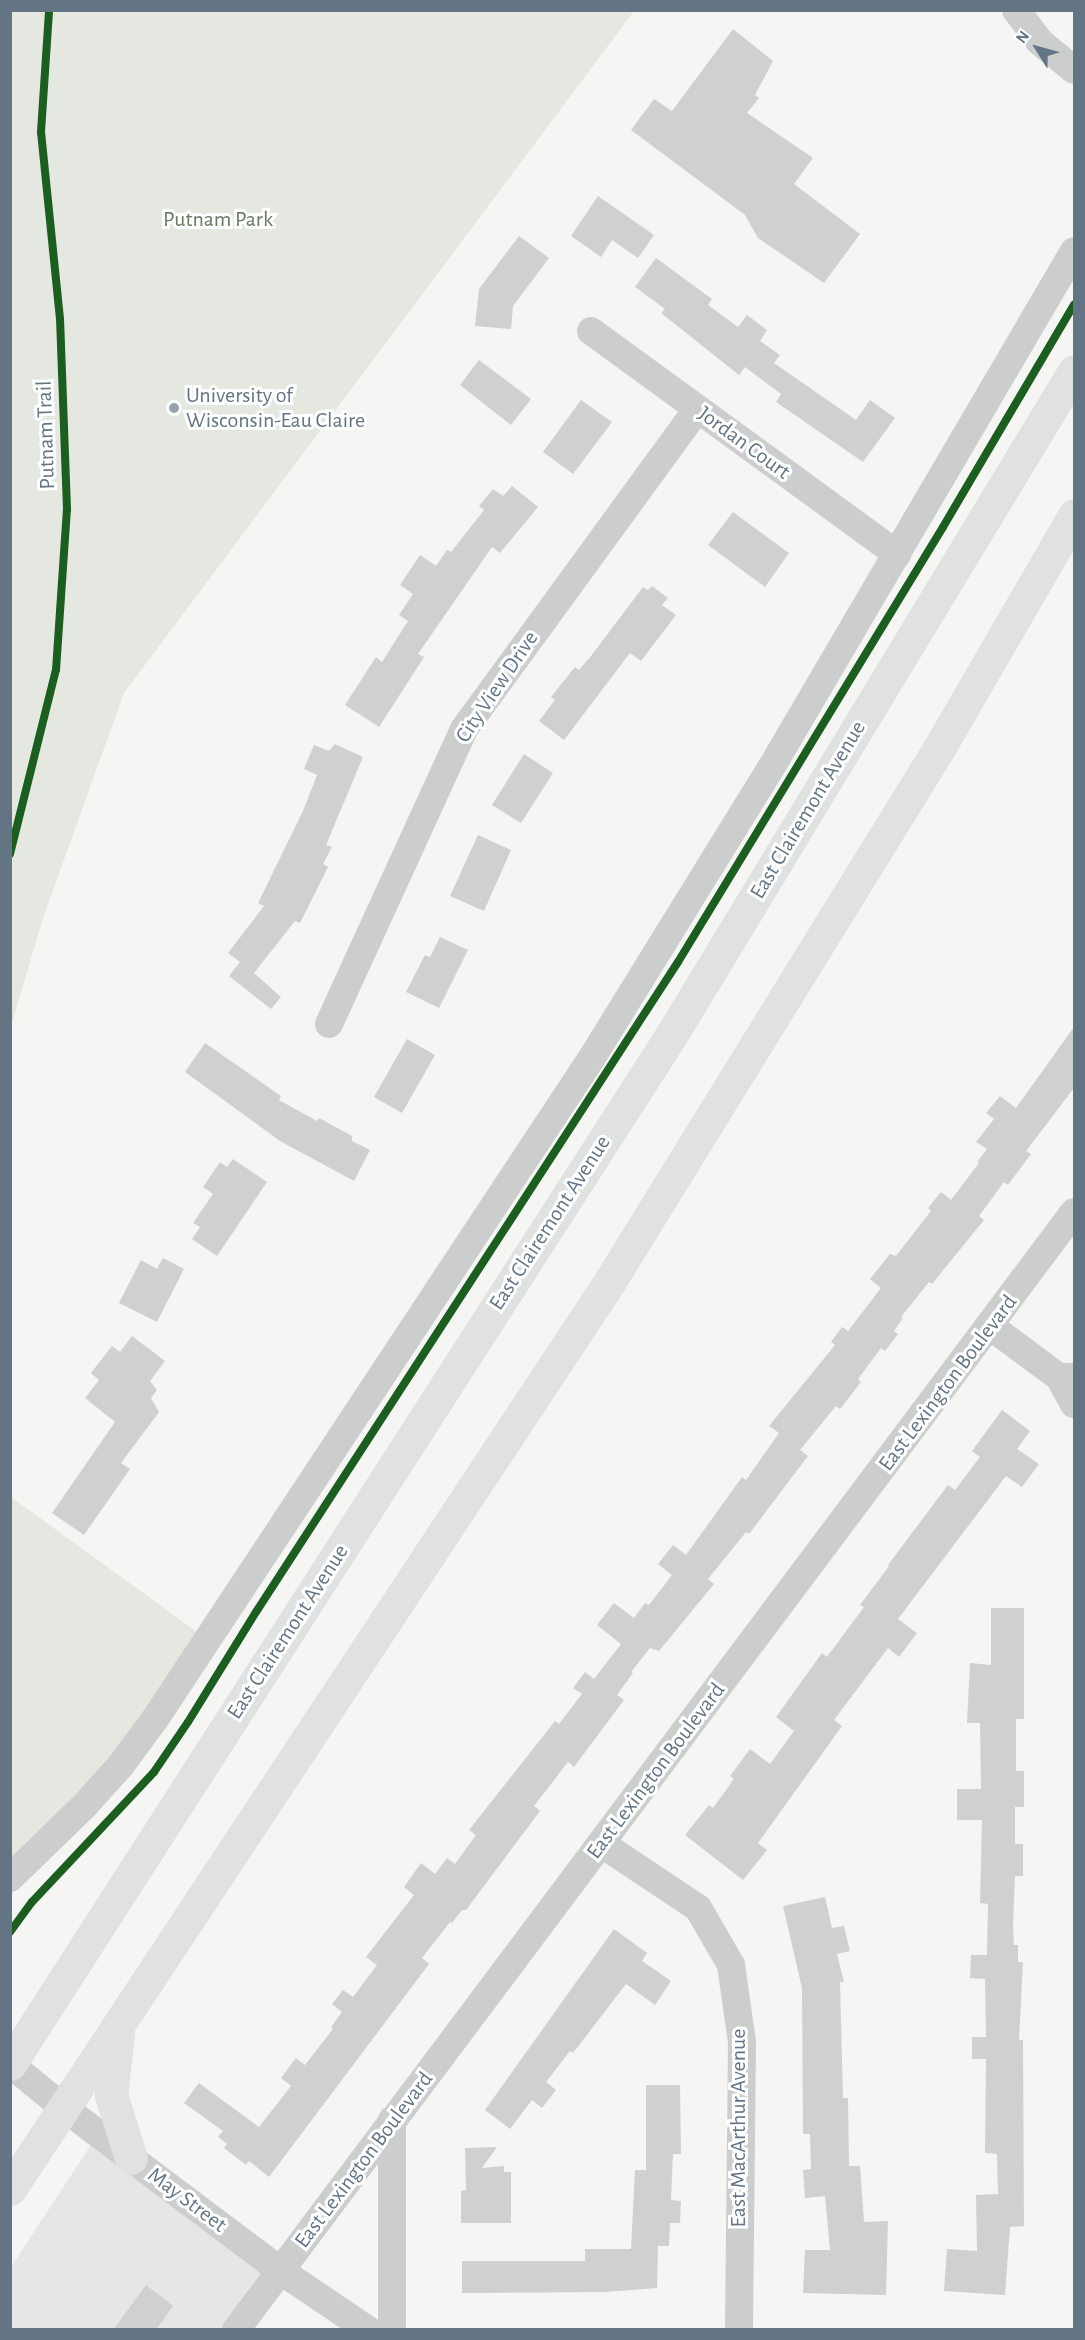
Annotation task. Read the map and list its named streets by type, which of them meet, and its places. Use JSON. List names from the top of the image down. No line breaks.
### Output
{"streets":{"main road":["East Clairemont Avenue"],"street":["Jordan Court","City View Drive","East Lexington Boulevard","East MacArthur Avenue","May Street"],"cycle path":["Putnam Trail"]},"crossings":[["Jordan Court","City View Drive"],["East Clairemont Avenue","May Street"],["East Lexington Boulevard","East MacArthur Avenue"],["East Lexington Boulevard","May Street"]],"parks":["Putnam Park"],"places":["University of Wisconsin-Eau Claire"],"north":"top left"}
